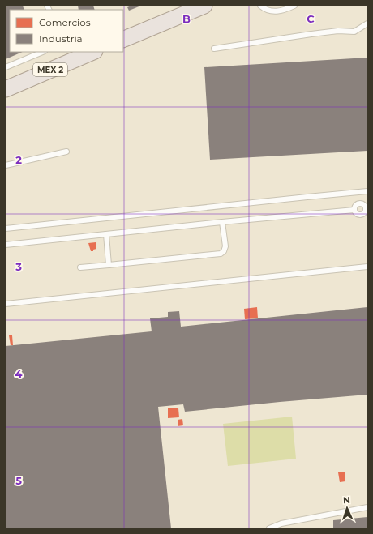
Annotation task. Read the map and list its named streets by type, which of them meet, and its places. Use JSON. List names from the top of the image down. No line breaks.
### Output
{"streets":{"main road":["MEX 2"]},"legend":["Comercios","Industria"],"north":"top","grid":{"columns":["B","C"],"rows":["2","3","4","5"]}}
